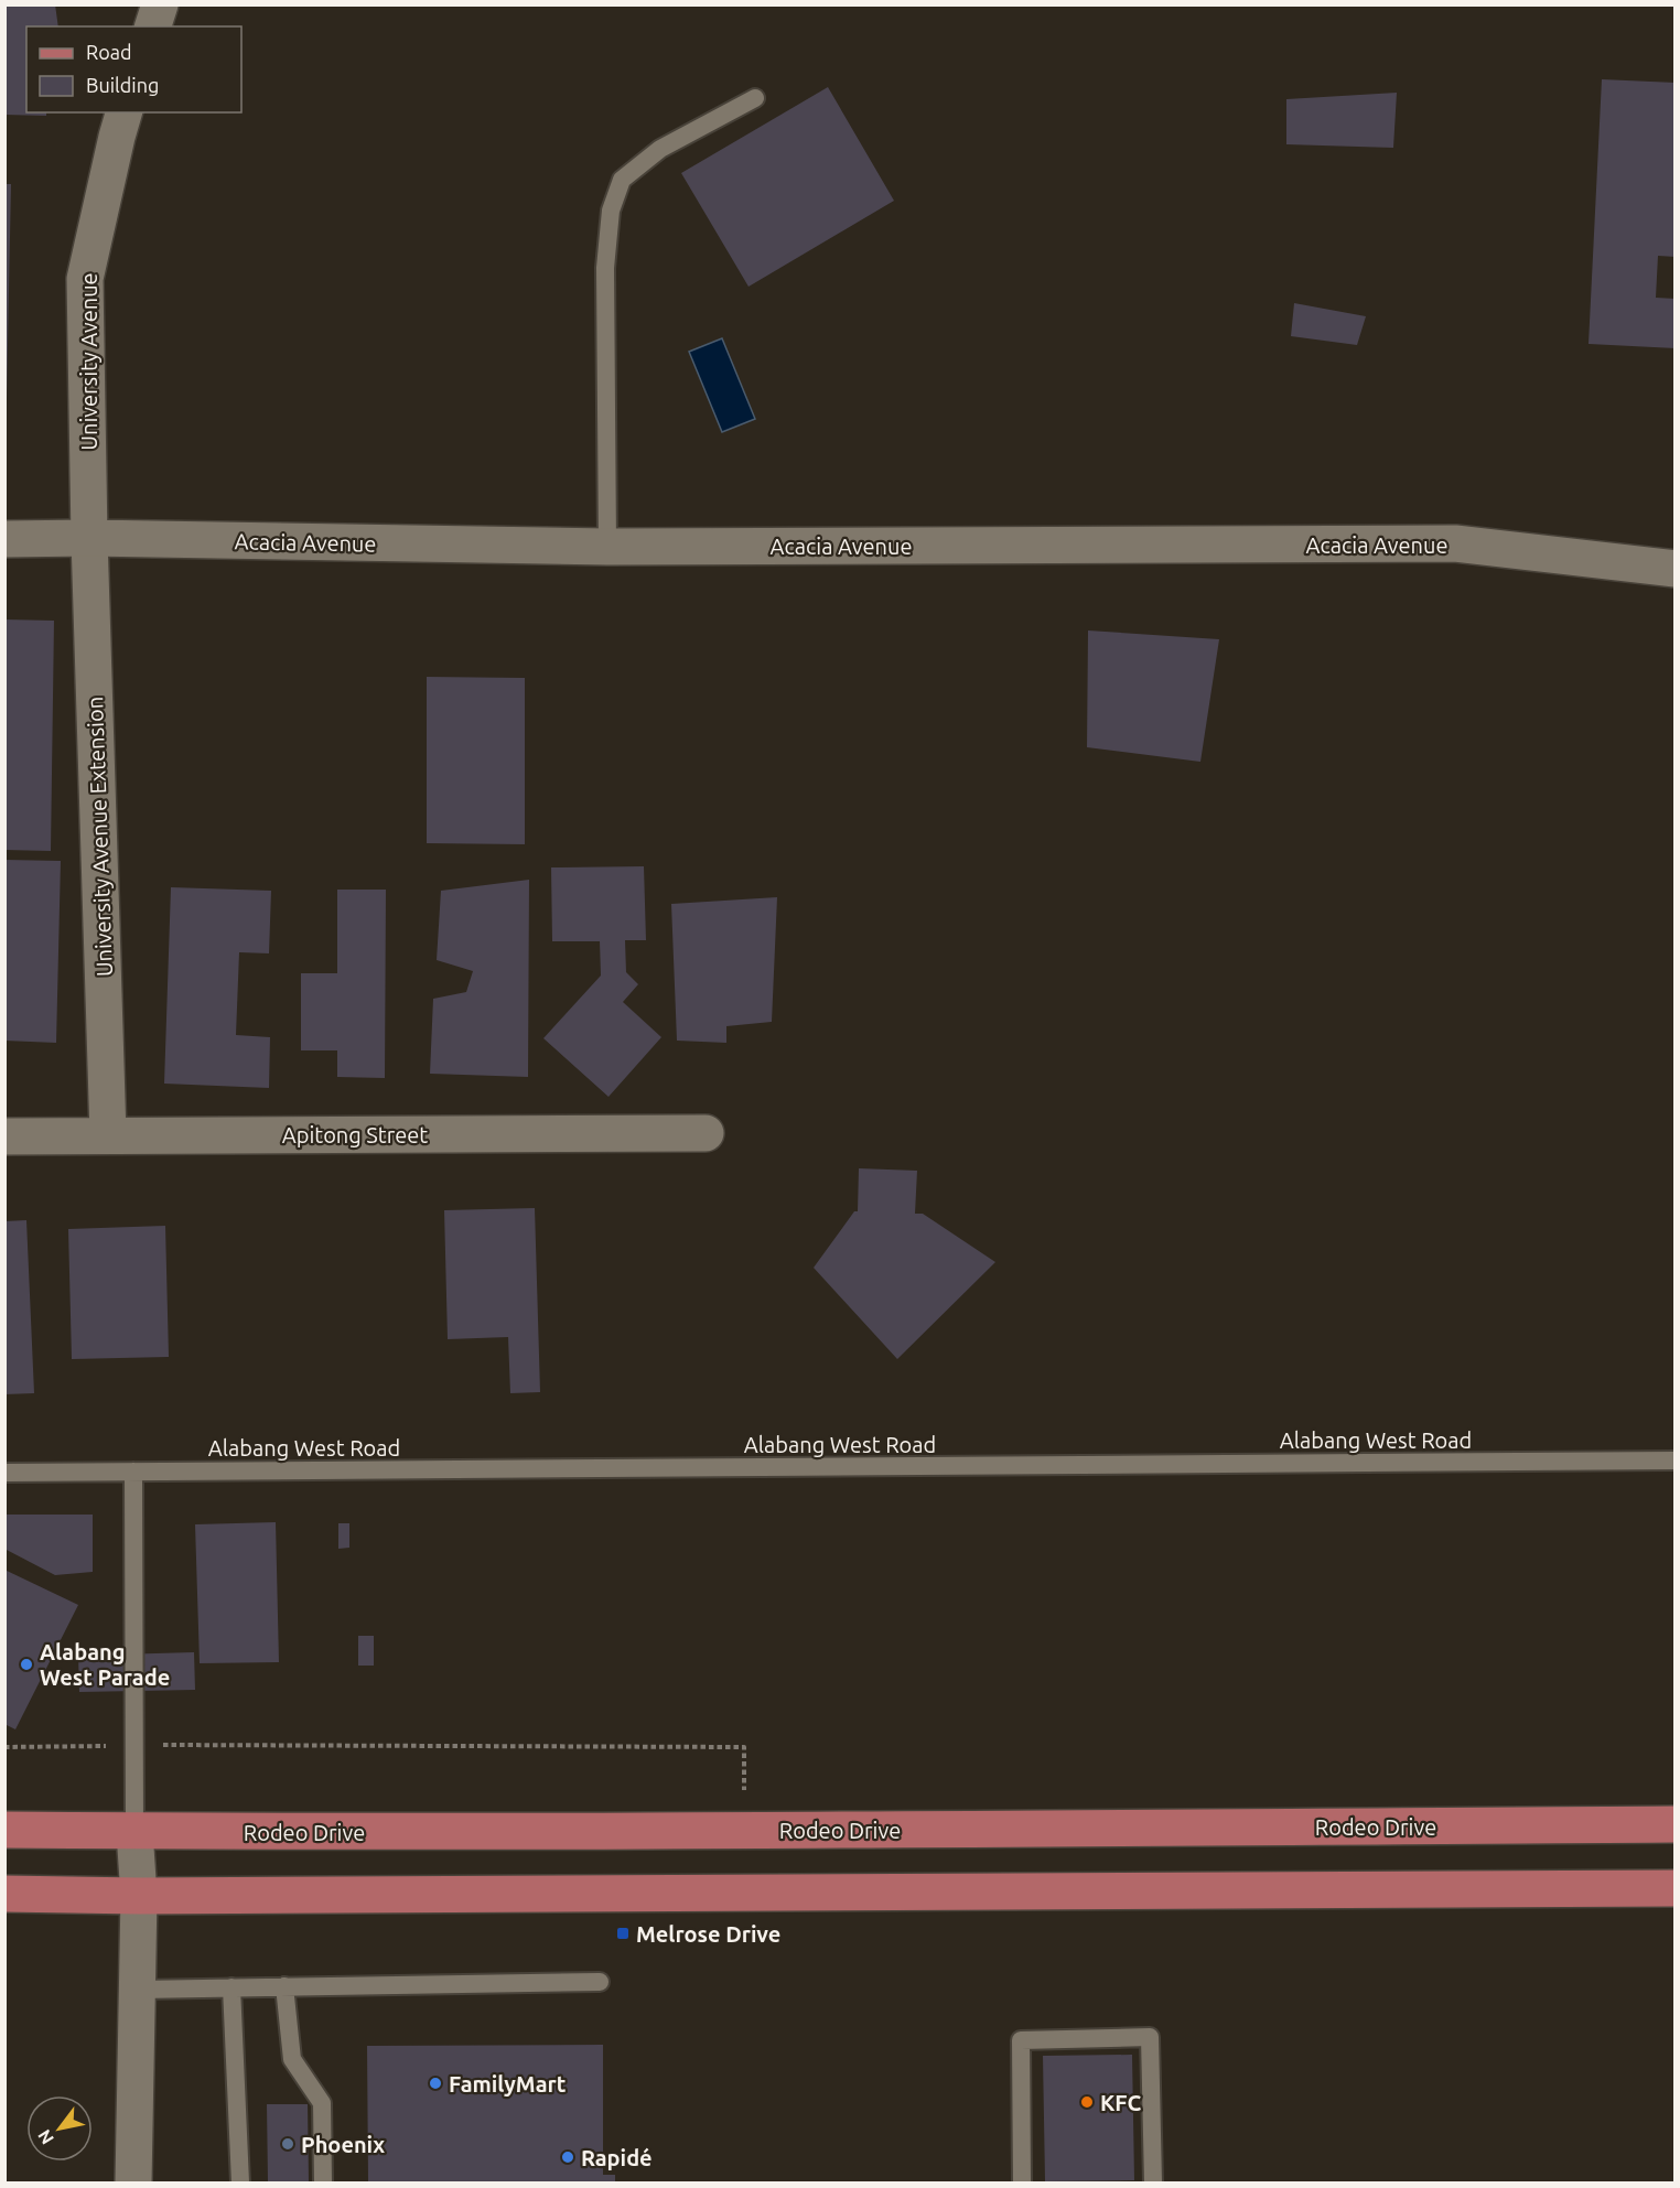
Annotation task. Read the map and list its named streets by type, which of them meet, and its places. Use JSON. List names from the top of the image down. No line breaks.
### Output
{"streets":{"main road":["Rodeo Drive"],"street":["University Avenue","Acacia Avenue","University Avenue Extension","Apitong Street"],"lane":["Alabang West Road"]},"crossings":[["University Avenue","Acacia Avenue"],["University Avenue","University Avenue Extension"],["Acacia Avenue","University Avenue Extension"],["University Avenue Extension","Apitong Street"]],"places":{"other":["Alabang West Parade","FamilyMart","KFC","Phoenix","Rapidé"],"transit":["Melrose Drive"]},"legend":["Road","Building"],"north":"bottom left"}
